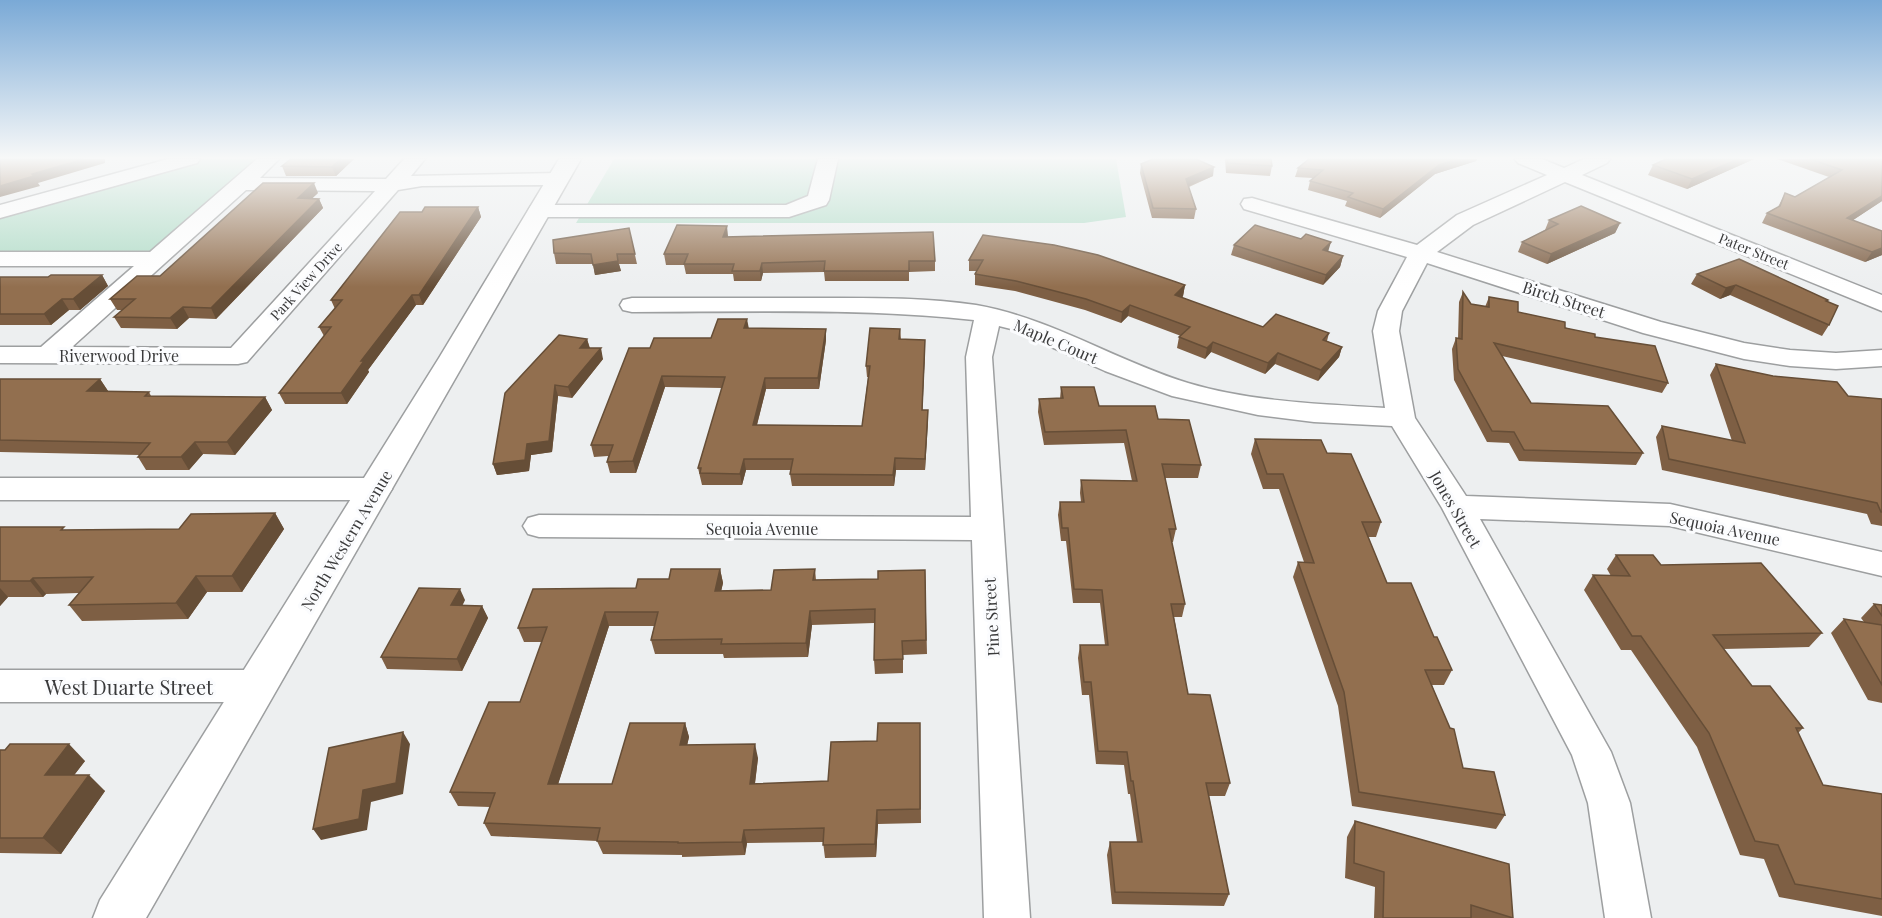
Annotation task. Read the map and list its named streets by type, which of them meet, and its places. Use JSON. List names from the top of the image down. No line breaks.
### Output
{"streets":{"main road":["North Western Avenue"],"street":["Pater Street","Park View Drive","Birch Street","Maple Court","Riverwood Drive","Jones Street","Sequoia Avenue","Pine Street","West Duarte Street"]},"crossings":[["Park View Drive","Riverwood Drive"],["Birch Street","Jones Street"],["Maple Court","Jones Street"],["Maple Court","Pine Street"],["Jones Street","Sequoia Avenue"],["Sequoia Avenue","Pine Street"],["North Western Avenue","West Duarte Street"]]}
